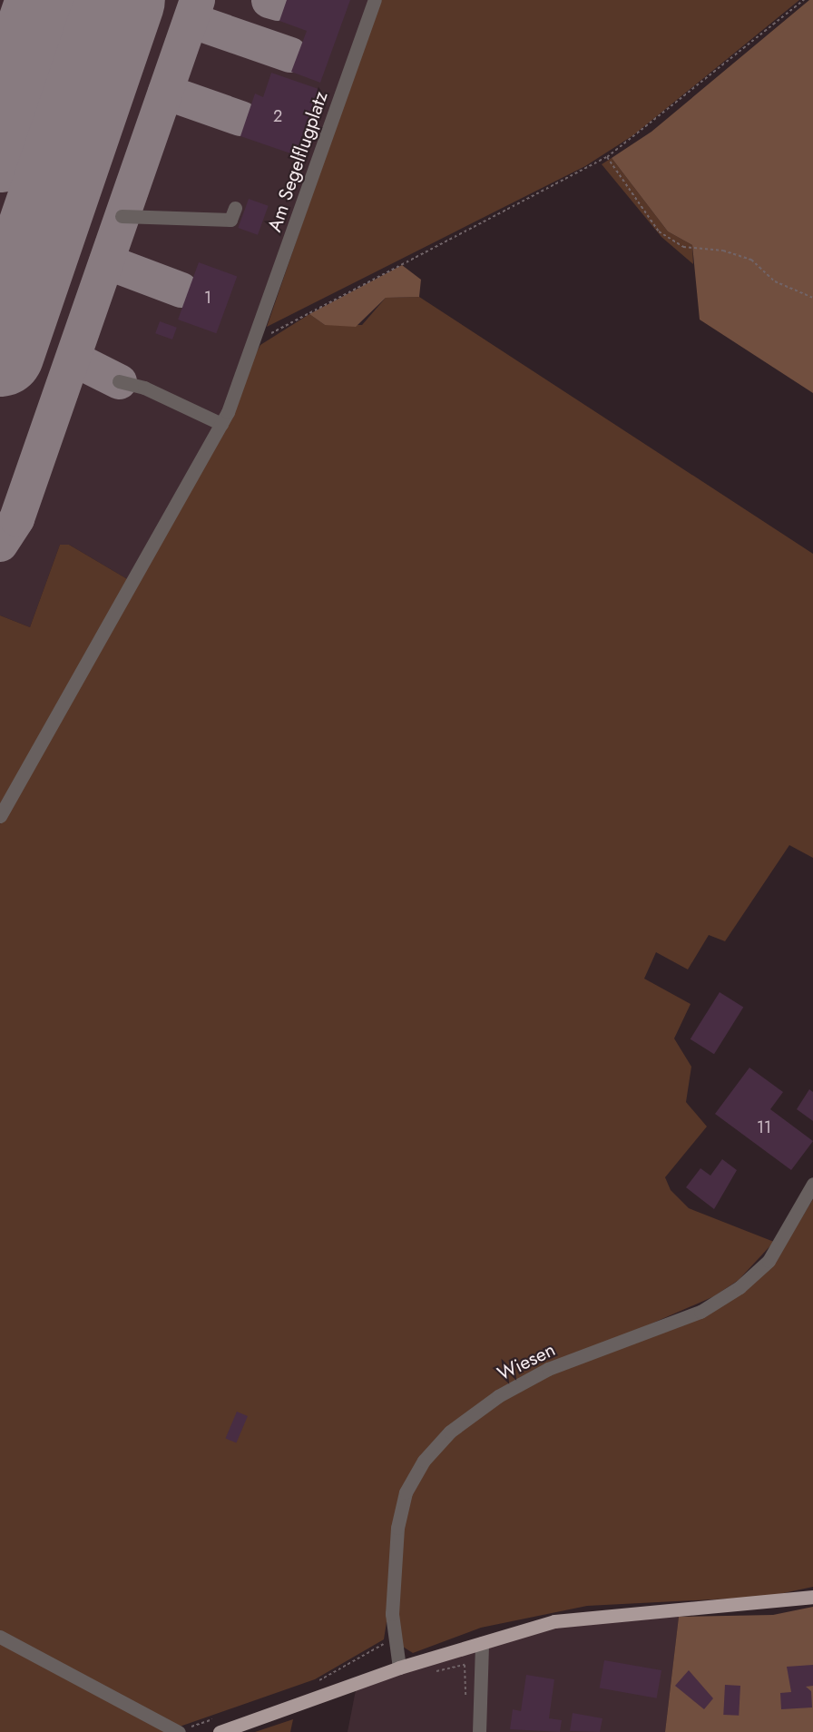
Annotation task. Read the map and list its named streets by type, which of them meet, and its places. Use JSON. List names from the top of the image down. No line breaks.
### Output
{"streets":{"street":["Am Segelflugplatz","Wiesen"]},"house_numbers":["2","1","11"]}
